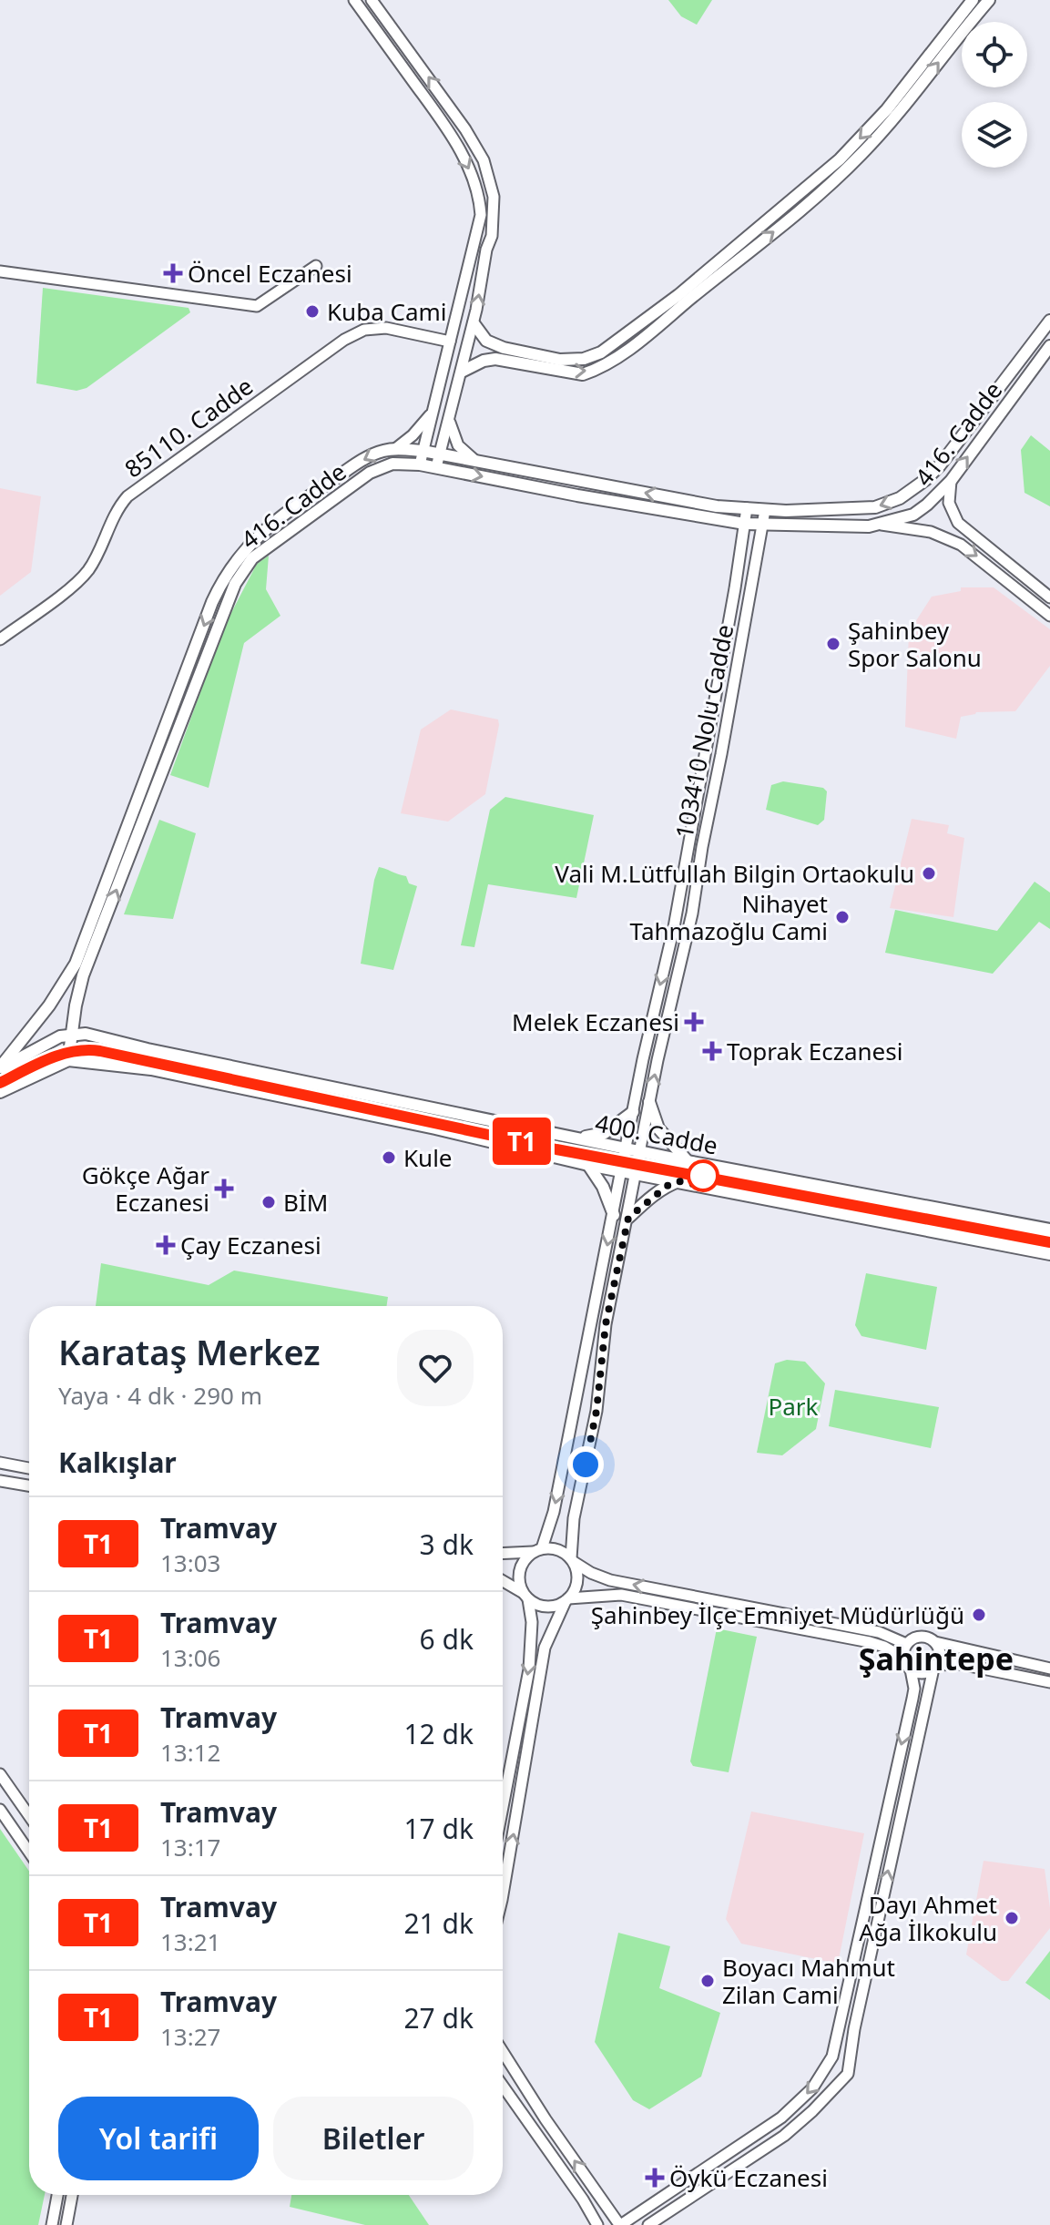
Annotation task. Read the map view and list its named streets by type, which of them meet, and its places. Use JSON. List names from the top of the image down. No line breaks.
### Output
{"streets":{"main road":["416. Cadde","400. Cadde"],"street":["85110. Cadde","103410 Nolu Cadde"]},"crossings":[["416. Cadde","103410 Nolu Cadde"],["416. Cadde","400. Cadde"],["103410 Nolu Cadde","400. Cadde"]],"districts":["Şahintepe"],"parks":["Park"],"places":{"health":["Öncel Eczanesi","Melek Eczanesi","Toprak Eczanesi","Gökçe Ağar Eczanesi","Çay Eczanesi","Öykü Eczanesi"],"other":["Kuba Cami","Şahinbey Spor Salonu","Vali M.Lütfullah Bilgin Ortaokulu","Nihayet Tahmazoğlu Cami","Kule","BİM","Şahinbey İlçe Emniyet Müdürlüğü","Dayı Ahmet Ağa İlkokulu","Boyacı Mahmut Zilan Cami"]},"lines":["tram line T1"],"page":{"on_map":"T1","heading":[["Karataş Merkez","Yaya · 4 dk · 290 m"],"Kalkışlar"],"list":[{"mark":"T1","name":"Tramvay","note":"13:03","value":"3 dk"},{"mark":"T1","name":"Tramvay","note":"13:06","value":"6 dk"},{"mark":"T1","name":"Tramvay","note":"13:12","value":"12 dk"},{"mark":"T1","name":"Tramvay","note":"13:17","value":"17 dk"},{"mark":"T1","name":"Tramvay","note":"13:21","value":"21 dk"},{"mark":"T1","name":"Tramvay","note":"13:27","value":"27 dk"}],"buttons":["Yol tarifi","Biletler"]}}
